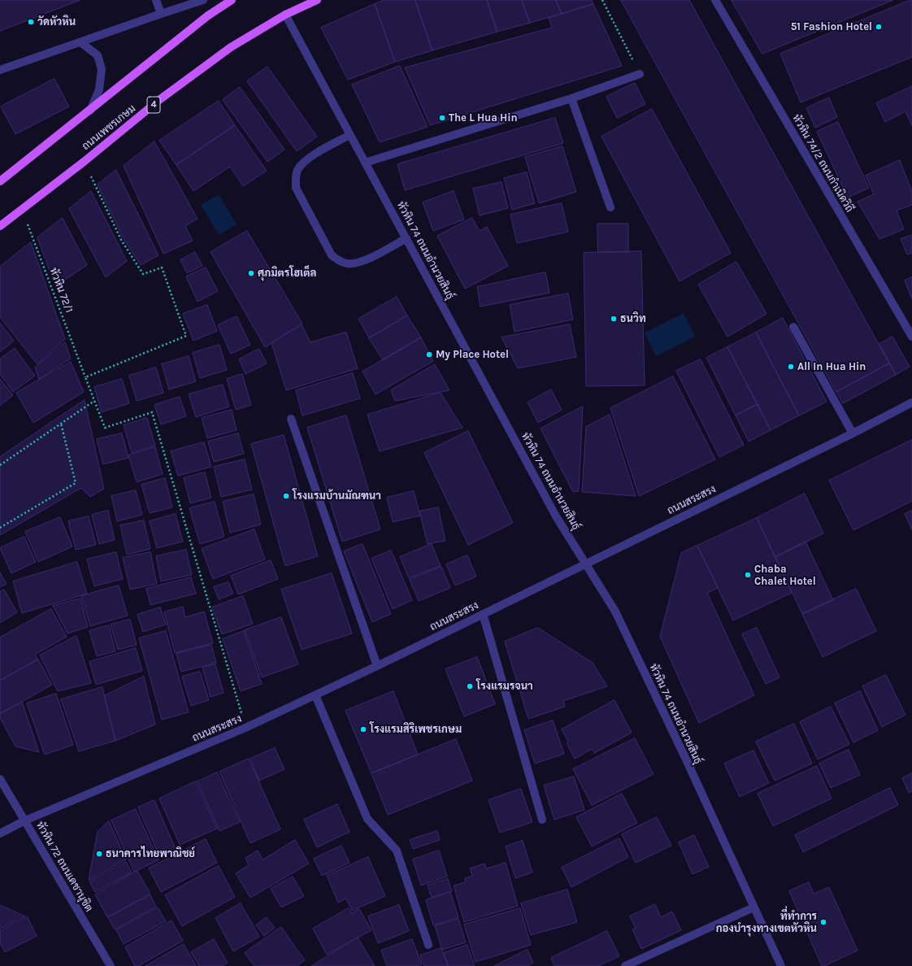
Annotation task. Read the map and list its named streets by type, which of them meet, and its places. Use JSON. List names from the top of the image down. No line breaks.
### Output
{"streets":{"main road":["4","ถนนเพชรเกษม"],"street":["หัวหิน 74/2 ถนนกำเนิดวิถี","หัวหิน 74 ถนนอำนวยสินธุ์","ถนนสระสรง","หัวหิน 72 ถนนเดชานุชิต"],"path":["หัวหิน 72/1"]},"crossings":[["ถนนเพชรเกษม","หัวหิน 74 ถนนอำนวยสินธุ์"],["ถนนเพชรเกษม","หัวหิน 72/1"],["หัวหิน 74 ถนนอำนวยสินธุ์","ถนนสระสรง"],["หัวหิน 72/1","ถนนสระสรง"],["ถนนสระสรง","หัวหิน 72 ถนนเดชานุชิต"]],"places":["วัดหัวหิน","51 Fashion Hotel","The L Hua Hin","ศุภมิตรโฮเต็ล","ธนวิท","My Place Hotel","All In Hua Hin","โรงแรมบ้านมัณฑนา","Chaba Chalet Hotel","โรงแรมรจนา","โรงแรมสิริเพชรเกษม","ธนาคารไทยพาณิชย์","ที่ทำการ กองบำรุงทางเขตหัวหิน"]}
